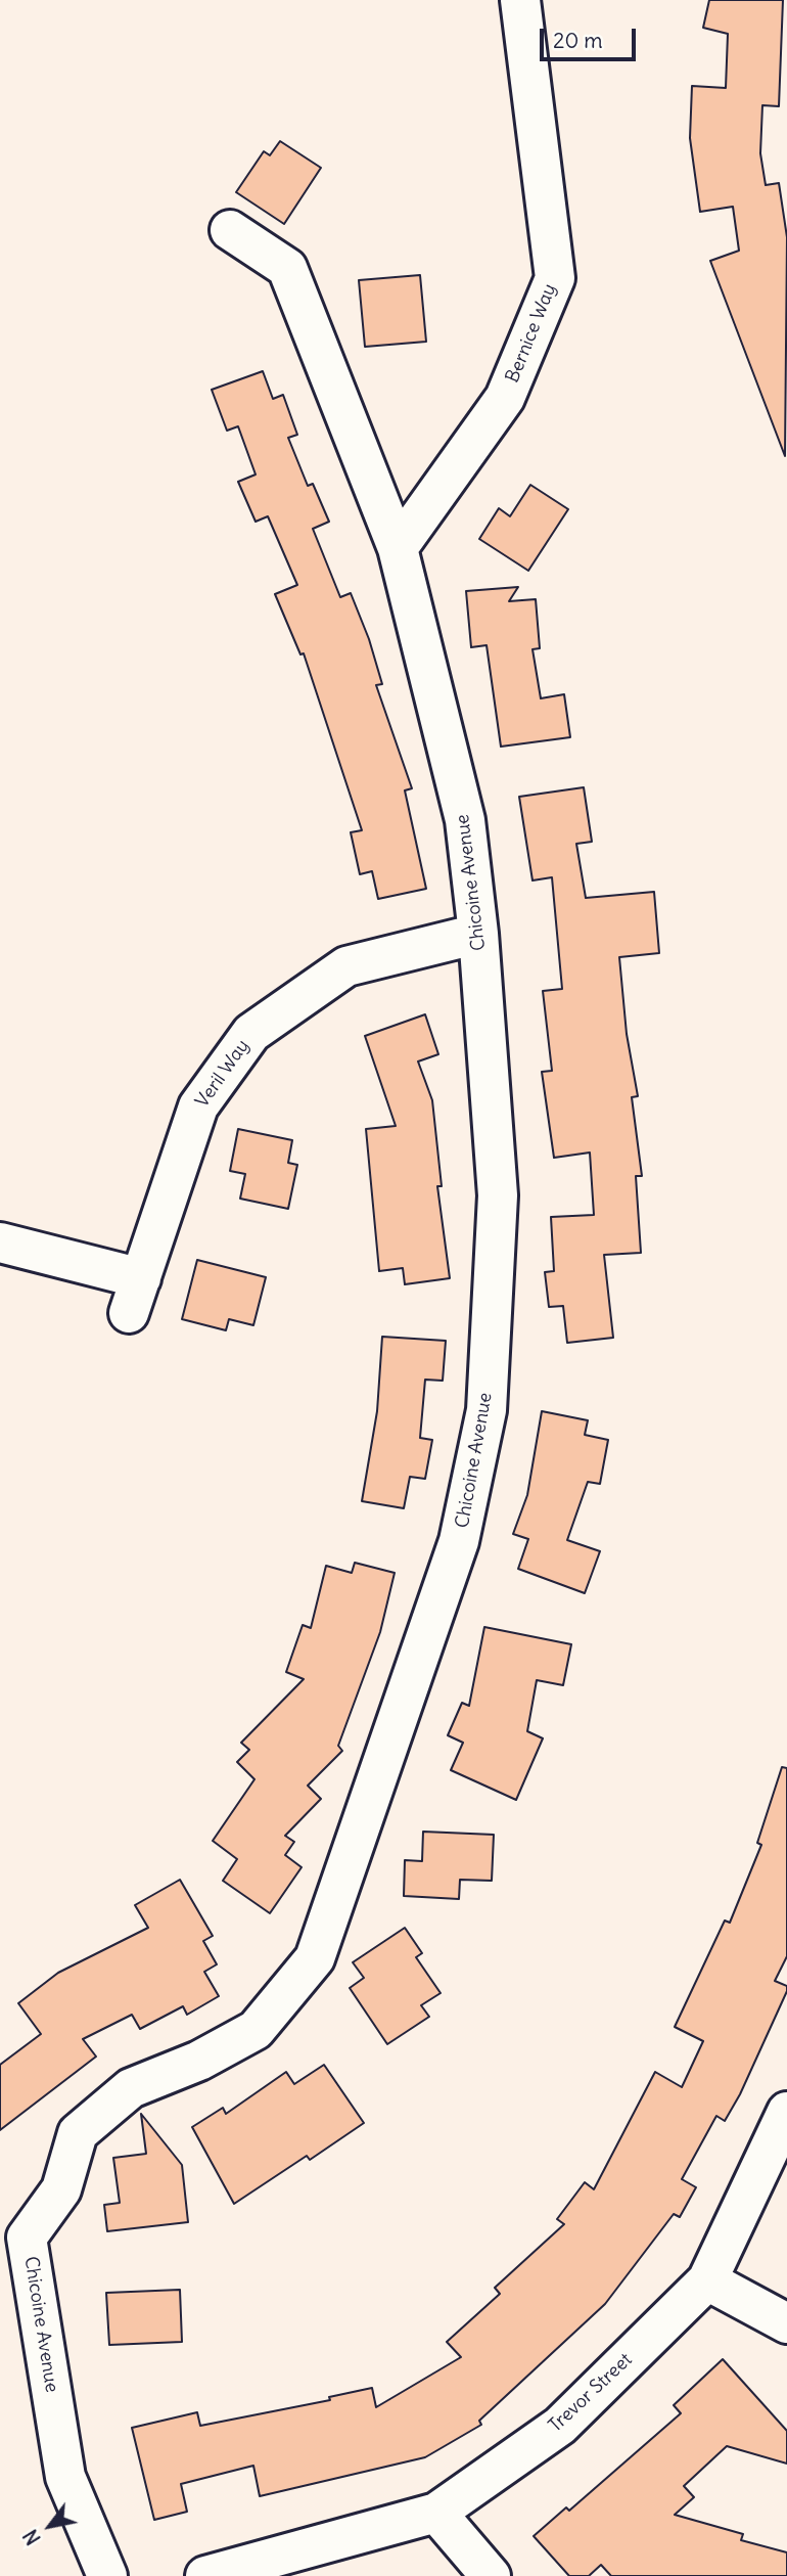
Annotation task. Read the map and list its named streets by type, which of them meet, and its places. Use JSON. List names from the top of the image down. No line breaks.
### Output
{"streets":{"street":["Bernice Way","Chicoine Avenue","Veril Way","Trevor Street"]},"crossings":[["Bernice Way","Chicoine Avenue"],["Chicoine Avenue","Veril Way"]],"scale_bar":"20 m","north":"bottom left"}
